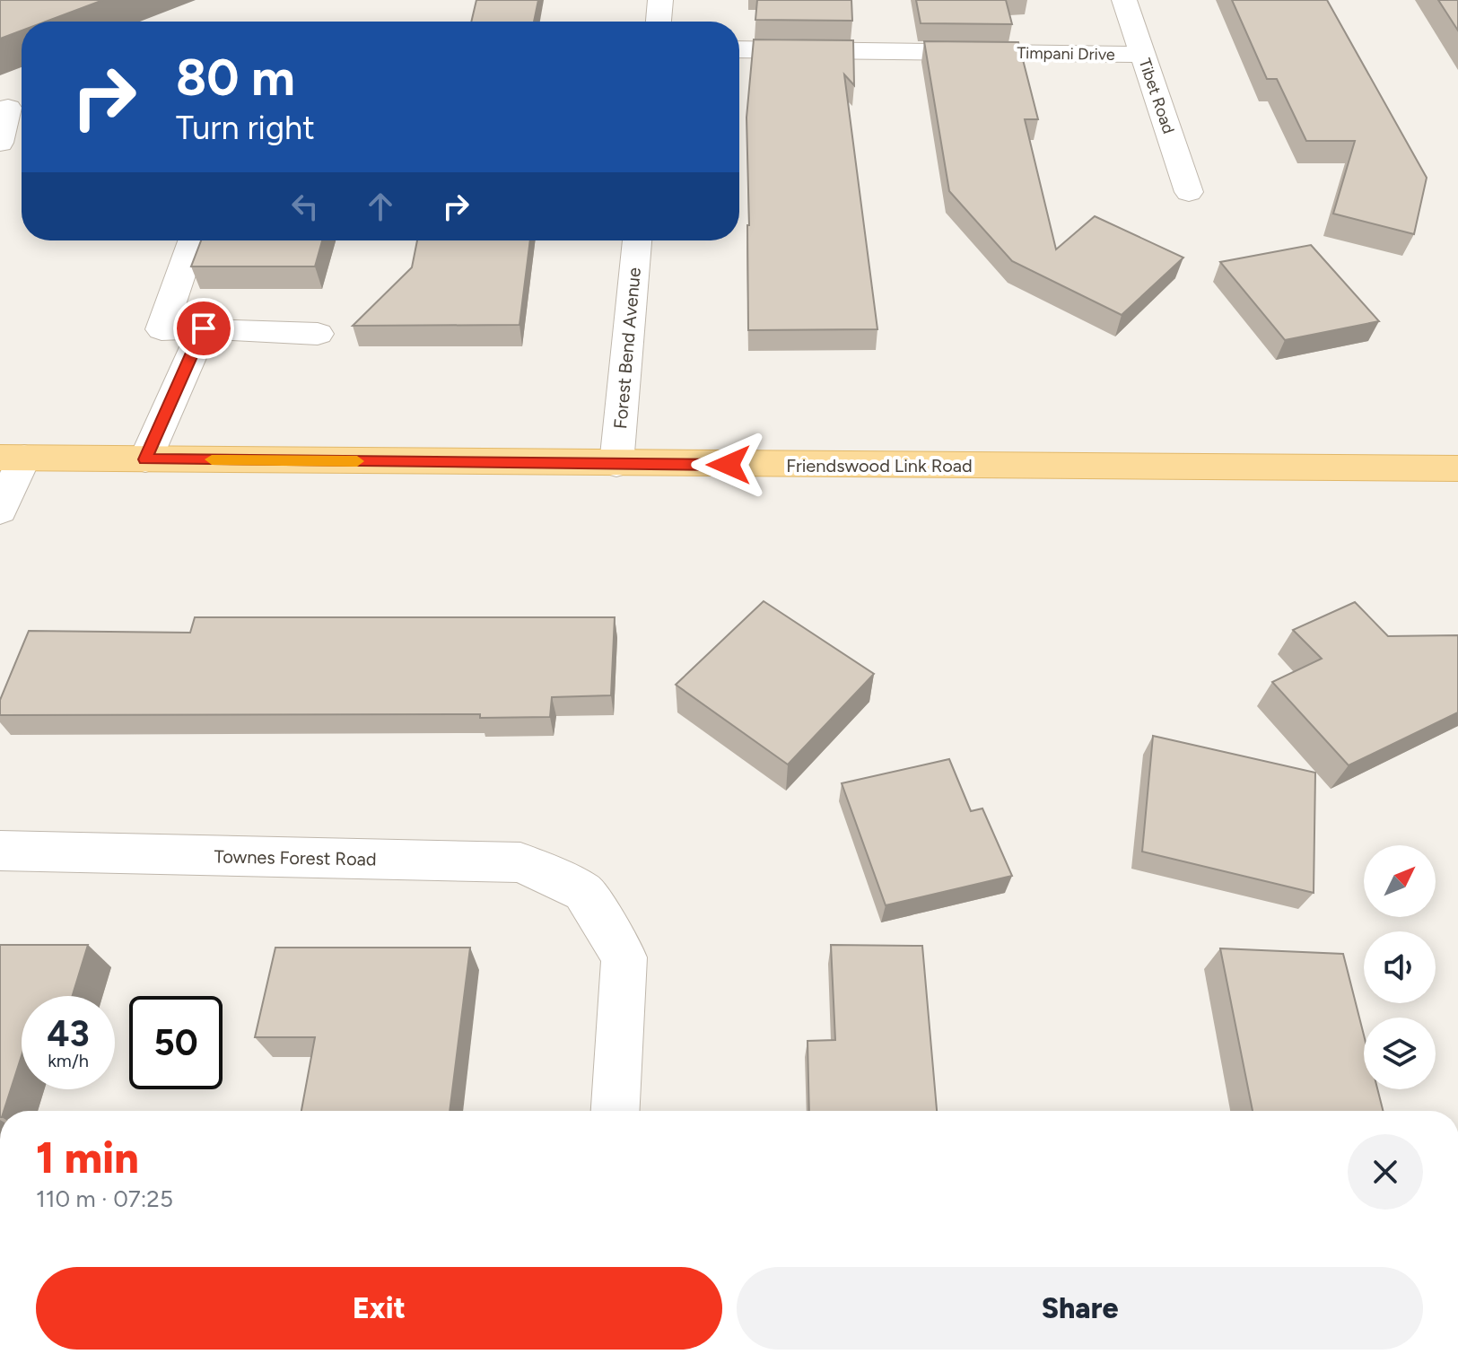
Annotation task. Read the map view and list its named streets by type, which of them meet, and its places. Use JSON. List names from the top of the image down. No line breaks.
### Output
{"streets":{"main road":["Friendswood Link Road"],"street":["Timpani Drive","Tibet Road","Forest Bend Avenue","Townes Forest Road"]},"crossings":[["Timpani Drive","Tibet Road"],["Forest Bend Avenue","Friendswood Link Road"]],"north":"top right","page":{"turn":["80 m","Turn right"],"speed":"43 km/h","limit":"50","heading":["1 min","110 m · 07:25"],"buttons":["Exit","Share"]}}
